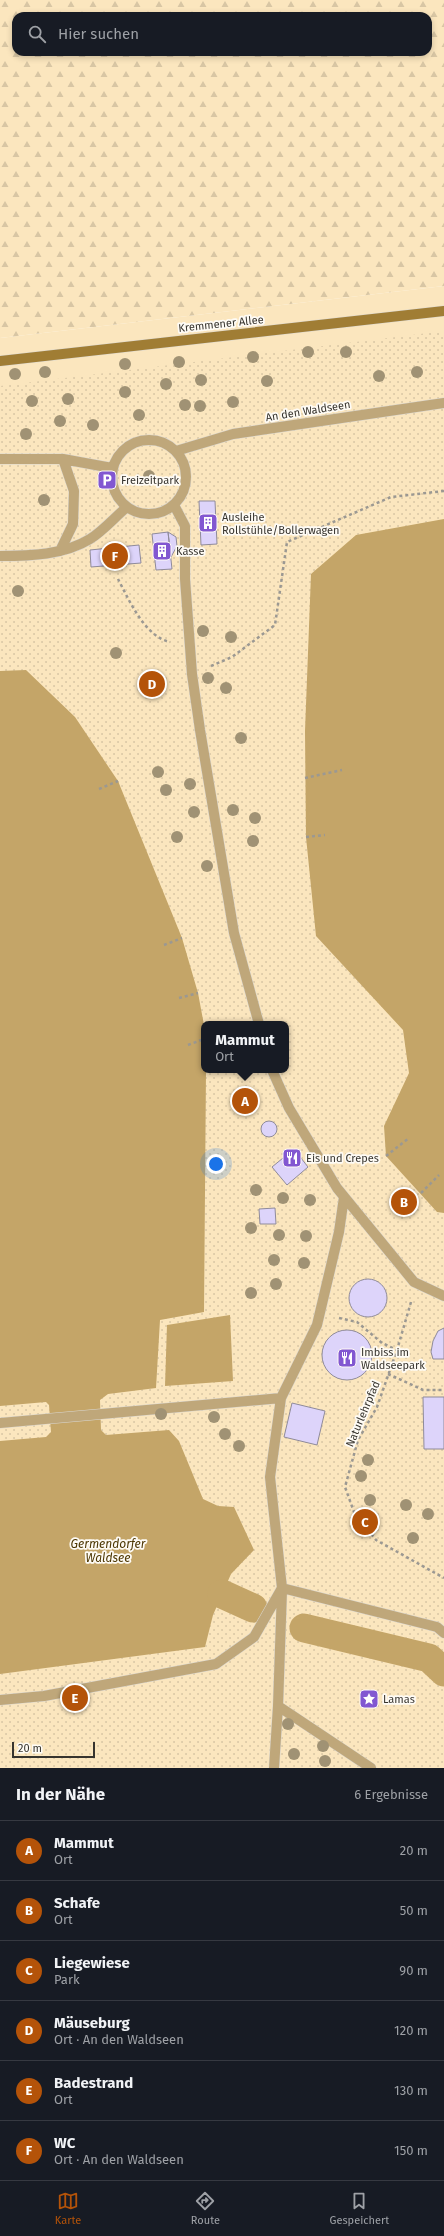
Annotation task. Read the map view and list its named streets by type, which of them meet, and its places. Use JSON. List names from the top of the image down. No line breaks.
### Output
{"streets":{"main road":["Kremmener Allee"],"street":["An den Waldseen"],"path":["Naturlehrpfad"]},"water":["Germendorfer Waldsee"],"places":{"parking":["Freizeitpark"],"building":["Ausleihe Rollstühle/Bollerwagen","Kasse"],"restaurant":["Eis und Crepes","Imbiss im Waldseepark"],"place":["Lamas"]},"scale_bar":"20 m","page":{"search":"Hier suchen","pins":["F","D","A","B","C","E"],"popup":["Mammut","Ort"],"scale":"20 m","heading":["In der Nähe","6 Ergebnisse"],"list":[{"mark":"A","name":"Mammut","note":"Ort","value":"20 m"},{"mark":"B","name":"Schafe","note":"Ort","value":"50 m"},{"mark":"C","name":"Liegewiese","note":"Park","value":"90 m"},{"mark":"D","name":"Mäuseburg","note":"Ort · An den Waldseen","value":"120 m"},{"mark":"E","name":"Badestrand","note":"Ort","value":"130 m"},{"mark":"F","name":"WC","note":"Ort · An den Waldseen","value":"150 m"}],"nav":["Karte","Route","Gespeichert"]}}
